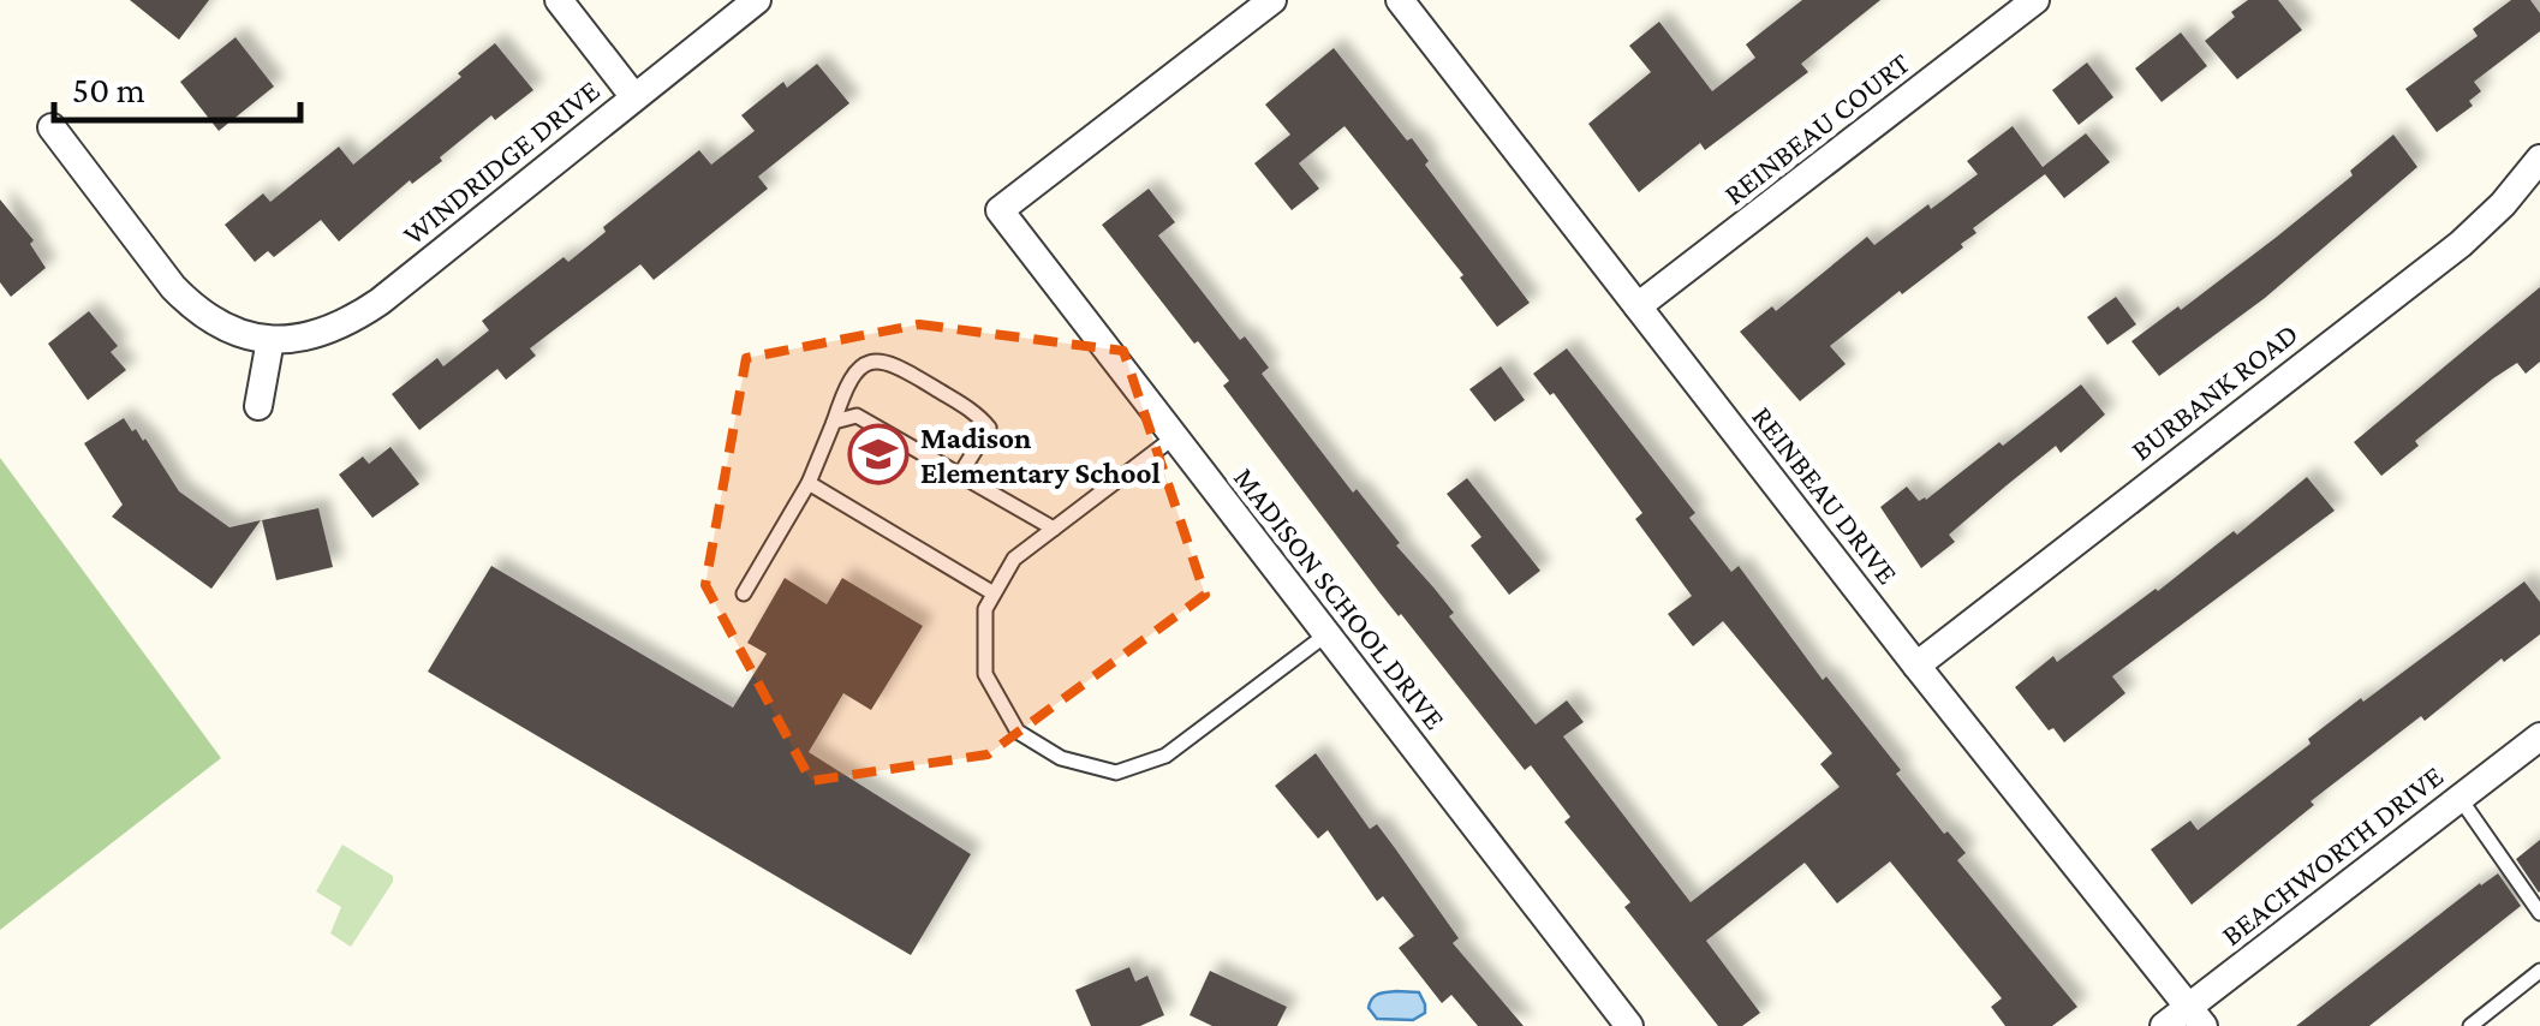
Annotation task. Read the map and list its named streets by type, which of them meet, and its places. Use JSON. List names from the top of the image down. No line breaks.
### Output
{"streets":{"street":["REINBEAU COURT","WINDRIDGE DRIVE","BURBANK ROAD","REINBEAU DRIVE","MADISON SCHOOL DRIVE","BEACHWORTH DRIVE"]},"crossings":[["REINBEAU COURT","REINBEAU DRIVE"],["BURBANK ROAD","REINBEAU DRIVE"],["REINBEAU DRIVE","BEACHWORTH DRIVE"]],"places":{"school or university":["Madison Elementary School"]},"scale_bar":"50 m"}
